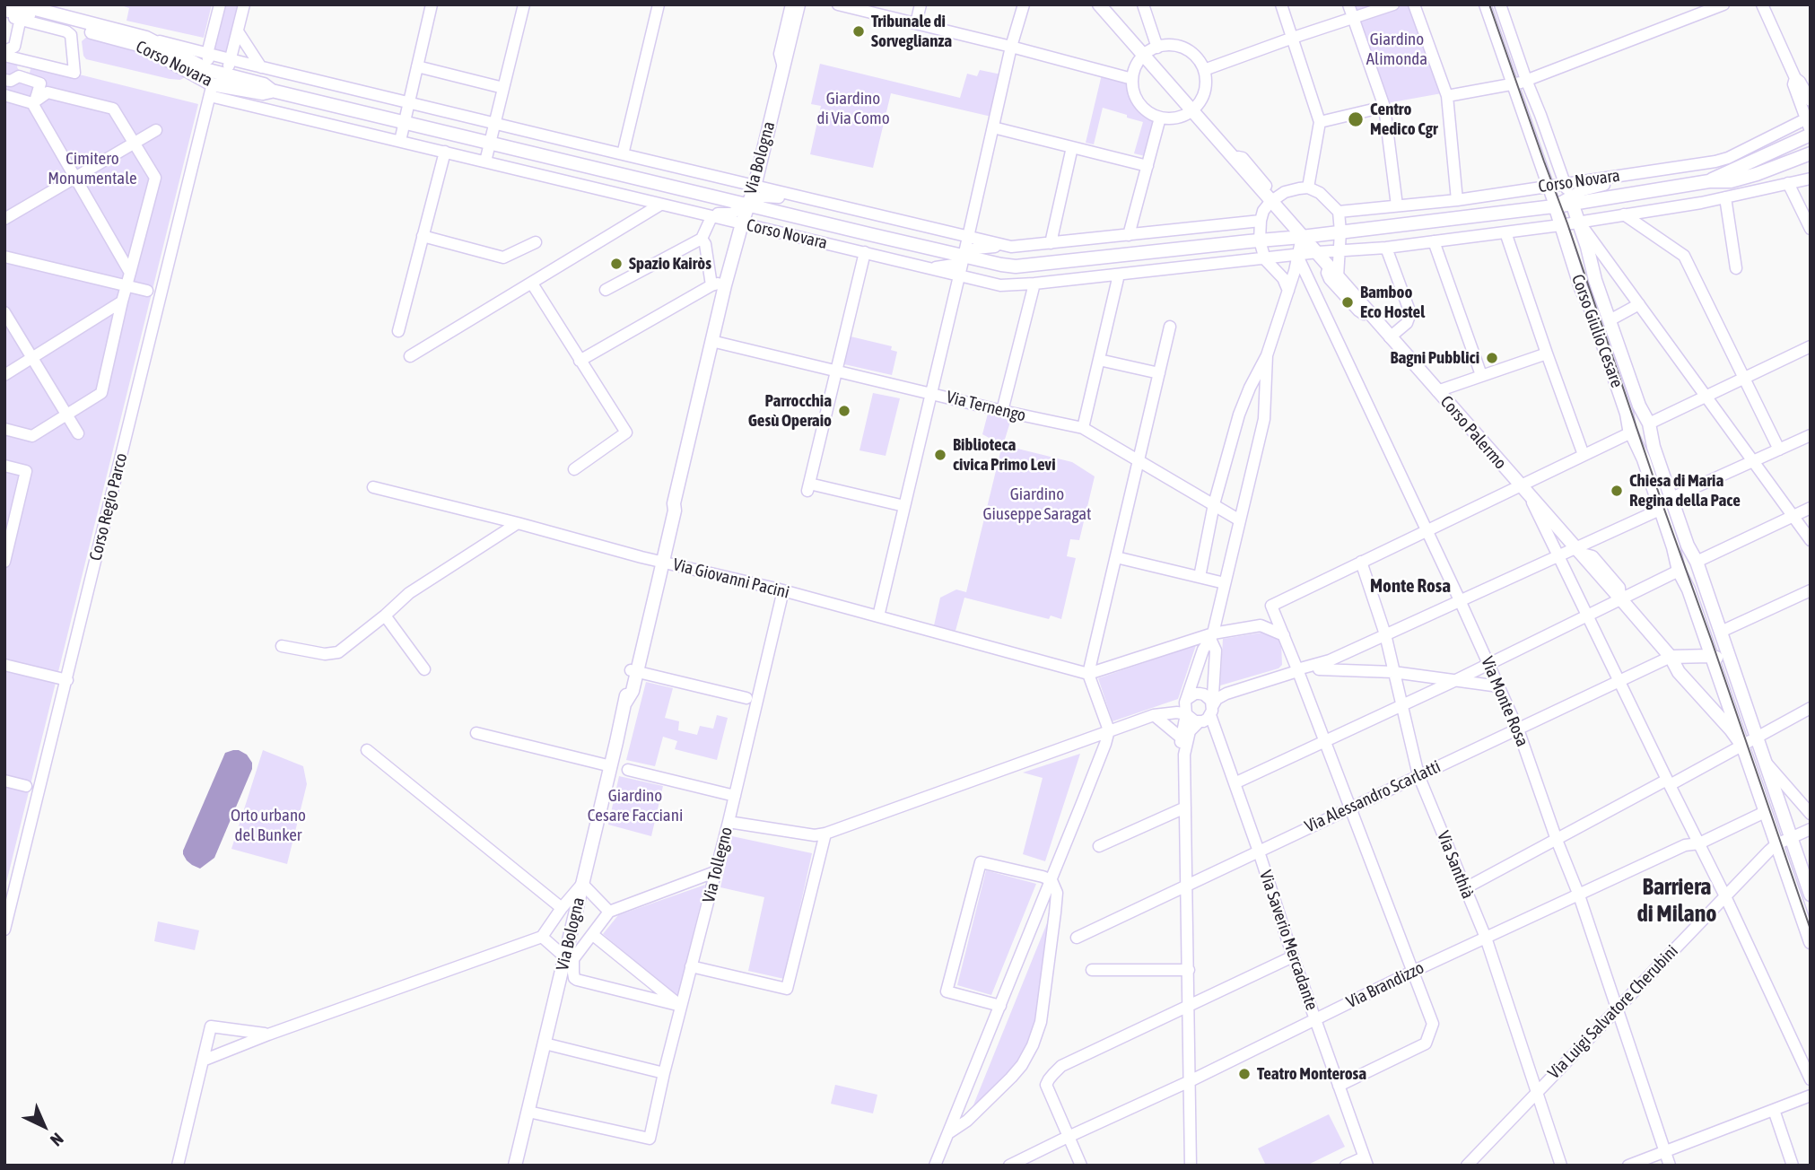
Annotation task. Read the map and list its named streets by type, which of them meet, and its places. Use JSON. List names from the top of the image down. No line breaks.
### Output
{"streets":{"main road":["Corso Novara","Via Bologna","Corso Giulio Cesare","Corso Palermo"],"street":["Via Ternengo","Corso Regio Parco","Via Giovanni Pacini","Via Monte Rosa","Via Alessandro Scarlatti","Via Tollegno","Via Santhià","Via Saverio Mercadante","Via Brandizzo","Via Luigi Salvatore Cherubini"]},"crossings":[["Corso Novara","Via Bologna"],["Corso Novara","Corso Giulio Cesare"],["Corso Novara","Corso Palermo"],["Corso Novara","Corso Regio Parco"],["Corso Novara","Via Monte Rosa"],["Via Bologna","Via Ternengo"],["Via Bologna","Via Giovanni Pacini"],["Via Bologna","Via Tollegno"],["Corso Giulio Cesare","Corso Palermo"],["Corso Giulio Cesare","Via Brandizzo"],["Corso Giulio Cesare","Via Luigi Salvatore Cherubini"],["Corso Palermo","Via Alessandro Scarlatti"],["Via Giovanni Pacini","Via Tollegno"],["Via Monte Rosa","Via Alessandro Scarlatti"],["Via Monte Rosa","Via Brandizzo"],["Via Monte Rosa","Via Luigi Salvatore Cherubini"],["Via Alessandro Scarlatti","Via Santhià"],["Via Alessandro Scarlatti","Via Saverio Mercadante"],["Via Santhià","Via Brandizzo"],["Via Santhià","Via Luigi Salvatore Cherubini"],["Via Saverio Mercadante","Via Brandizzo"]],"districts":["Monte Rosa","Barriera di Milano"],"parks":["Giardino Alimonda","Giardino di Via Como","Cimitero Monumentale","Giardino Giuseppe Saragat","Giardino Cesare Facciani","Orto urbano del Bunker"],"places":["Tribunale di Sorveglianza","Centro Medico Cgr","Spazio Kairòs","Bamboo Eco Hostel","Bagni Pubblici","Parrocchia Gesù Operaio","Biblioteca civica Primo Levi","Chiesa di Maria Regina della Pace","Teatro Monterosa"],"north":"bottom right"}
